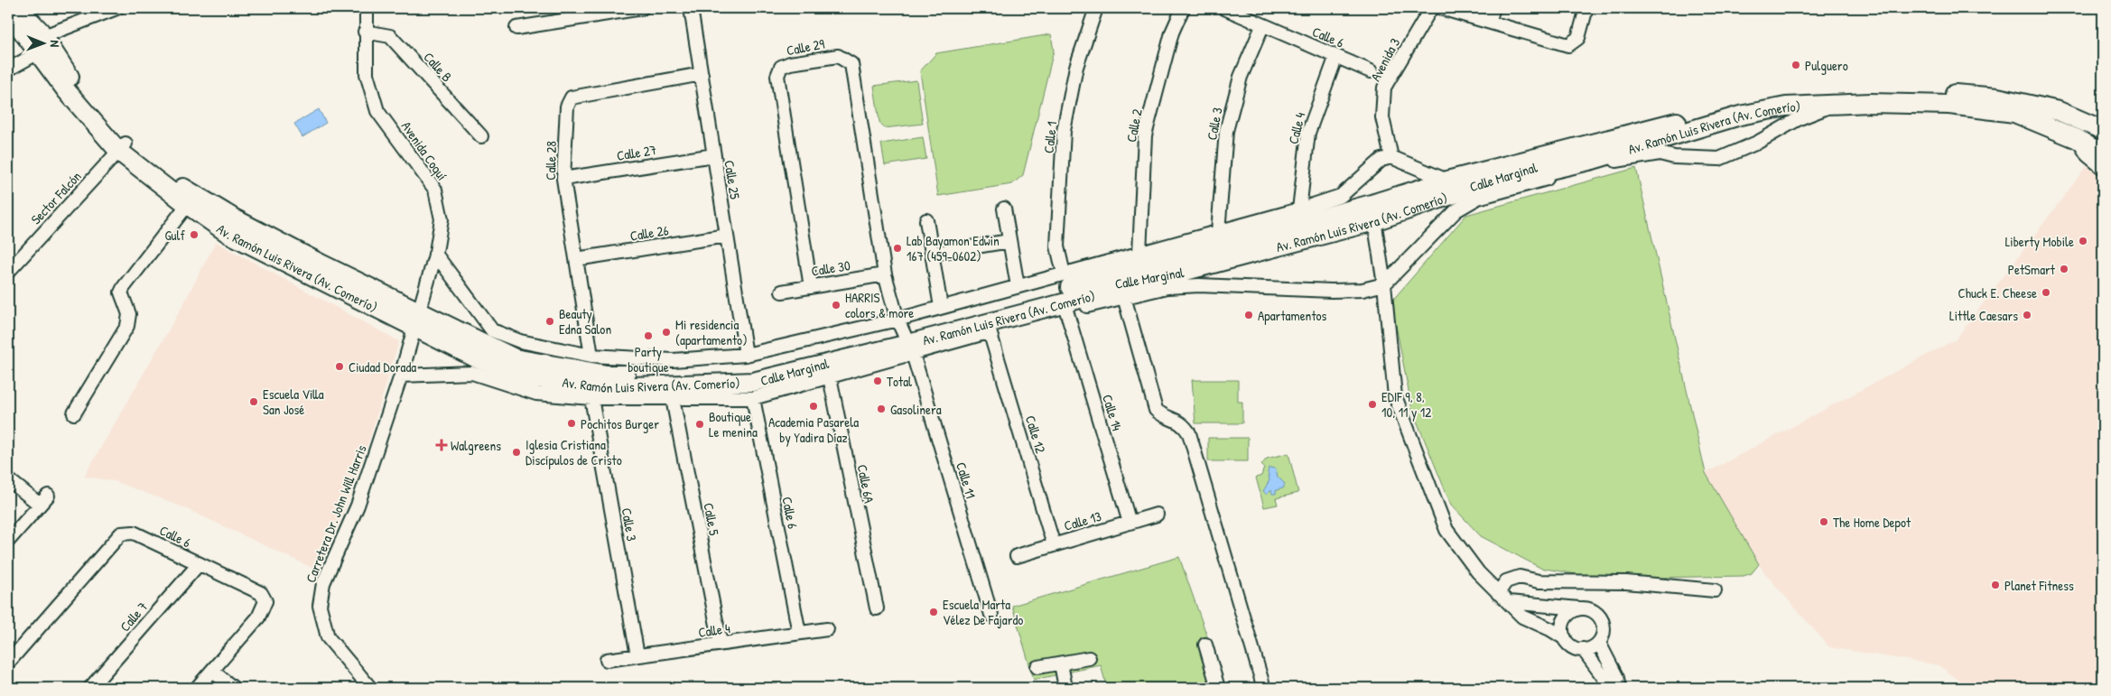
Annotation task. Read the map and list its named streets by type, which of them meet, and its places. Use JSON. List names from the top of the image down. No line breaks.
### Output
{"streets":{"highway":["Av. Ramón Luis Rivera (Av. Comerío)"],"street":["Calle 6","Calle 29","Avenida 3","Calle B","Calle 3","Calle 2","Calle 4","Calle 1","Avenida Coquí","Calle 27","Calle 28","Calle Marginal","Calle 25","Sector Falcón","Calle 26","Calle 30","Calle 14","Calle 12","Calle 11","Calle 6A","Carretera Dr. John Will Harris","Calle 5","Calle 13","Calle 7"]},"crossings":[["Calle 6","Calle 3"],["Calle 6","Calle 4"],["Calle 6","Calle Marginal"],["Calle 6","Calle 7"],["Calle 29","Av. Ramón Luis Rivera (Av. Comerío)"],["Calle 29","Calle Marginal"],["Calle 29","Calle 30"],["Calle 29","Calle 11"],["Avenida 3","Calle Marginal"],["Calle B","Avenida Coquí"],["Calle 3","Calle 4"],["Calle 3","Calle Marginal"],["Calle 2","Calle Marginal"],["Calle 4","Calle Marginal"],["Calle 4","Calle 5"],["Av. Ramón Luis Rivera (Av. Comerío)","Avenida Coquí"],["Av. Ramón Luis Rivera (Av. Comerío)","Calle Marginal"],["Av. Ramón Luis Rivera (Av. Comerío)","Sector Falcón"],["Av. Ramón Luis Rivera (Av. Comerío)","Calle 11"],["Av. Ramón Luis Rivera (Av. Comerío)","Carretera Dr. John Will Harris"],["Calle 1","Calle Marginal"],["Avenida Coquí","Calle Marginal"],["Avenida Coquí","Carretera Dr. John Will Harris"],["Calle 27","Calle 28"],["Calle 27","Calle 25"],["Calle 28","Calle Marginal"],["Calle 28","Calle 25"],["Calle 28","Calle 26"],["Calle Marginal","Calle 25"],["Calle Marginal","Calle 14"],["Calle Marginal","Calle 12"],["Calle Marginal","Calle 11"],["Calle Marginal","Calle 6A"],["Calle Marginal","Carretera Dr. John Will Harris"],["Calle Marginal","Calle 5"],["Calle 25","Calle 26"],["Calle 14","Calle 13"],["Calle 12","Calle 13"]],"places":{"other":["Pulguero","Gulf","Liberty Mobile","Lab Bayamon Edwin 167 (459-0602)","PetSmart","Chuck E. Cheese","HARRIS colors & more","Apartamentos","Little Caesars","Beauty Edna Salon","Mi residencia (apartamento)","Party boutique","Ciudad Dorada","Total","Escuela Villa San José","EDIF 9, 8, 10, 11 y 12","Academia Pasarela by Yadira Díaz","Gasolinera","Pochitos Burger","Boutique Le menina","Iglesia Cristiana Discípulos de Cristo","The Home Depot","Planet Fitness","Escuela Marta Vélez De Fajardo"],"health":["Walgreens"]},"north":"right"}
